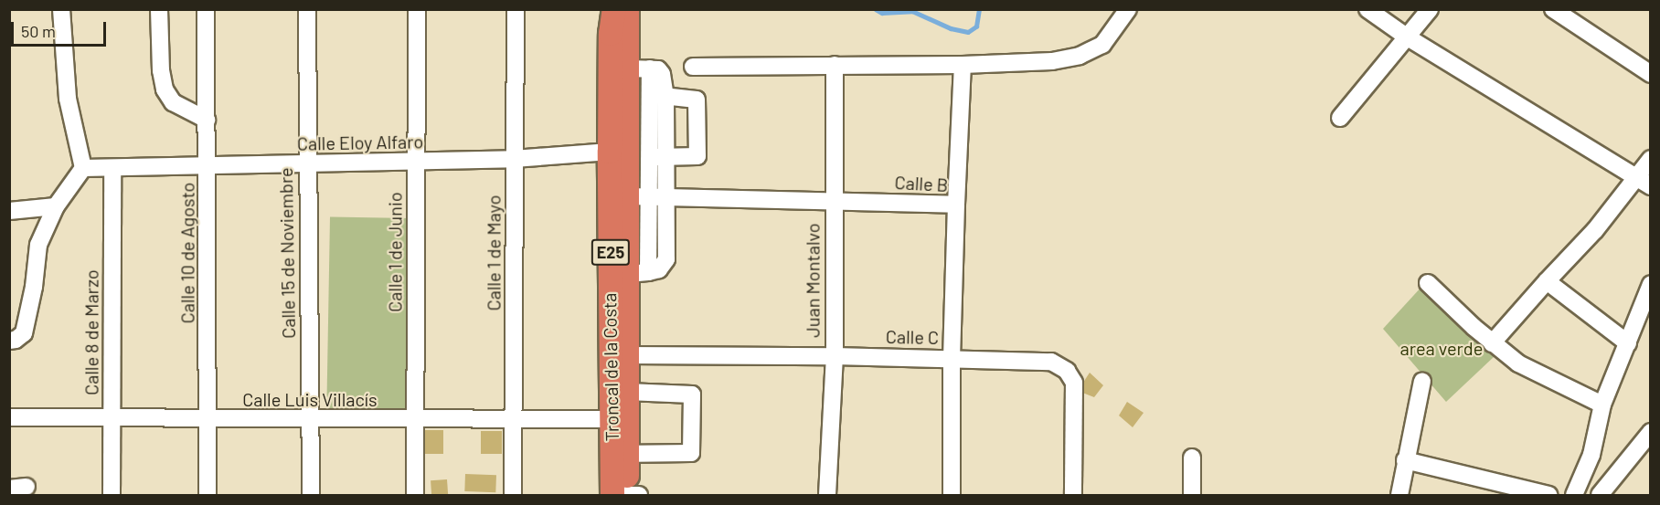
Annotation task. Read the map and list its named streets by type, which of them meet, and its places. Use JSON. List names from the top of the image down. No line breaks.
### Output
{"streets":{"highway":["E25","Troncal de la Costa"],"street":["Calle Eloy Alfaro","Calle B","Calle 1 de Junio","Calle 10 de Agosto","Calle 15 de Noviembre","Calle 1 de Mayo","Juan Montalvo","Calle 8 de Marzo","Calle C","Calle Luis Villacís"]},"crossings":[["Calle Eloy Alfaro","Calle 1 de Junio"],["Calle Eloy Alfaro","Calle 10 de Agosto"],["Calle Eloy Alfaro","Calle 15 de Noviembre"],["Calle Eloy Alfaro","Calle 1 de Mayo"],["Calle Eloy Alfaro","Calle 8 de Marzo"],["Calle Eloy Alfaro","Troncal de la Costa"],["Calle B","Juan Montalvo"],["Calle B","Calle C"],["Calle B","Troncal de la Costa"],["Calle 1 de Junio","Calle Luis Villacís"],["Calle 10 de Agosto","Calle Luis Villacís"],["Calle 15 de Noviembre","Calle Luis Villacís"],["Calle 1 de Mayo","Calle Luis Villacís"],["Juan Montalvo","Calle C"],["Calle 8 de Marzo","Calle Luis Villacís"],["Calle C","Troncal de la Costa"],["Troncal de la Costa","Calle Luis Villacís"]],"parks":["area verde"],"scale_bar":"50 m"}
